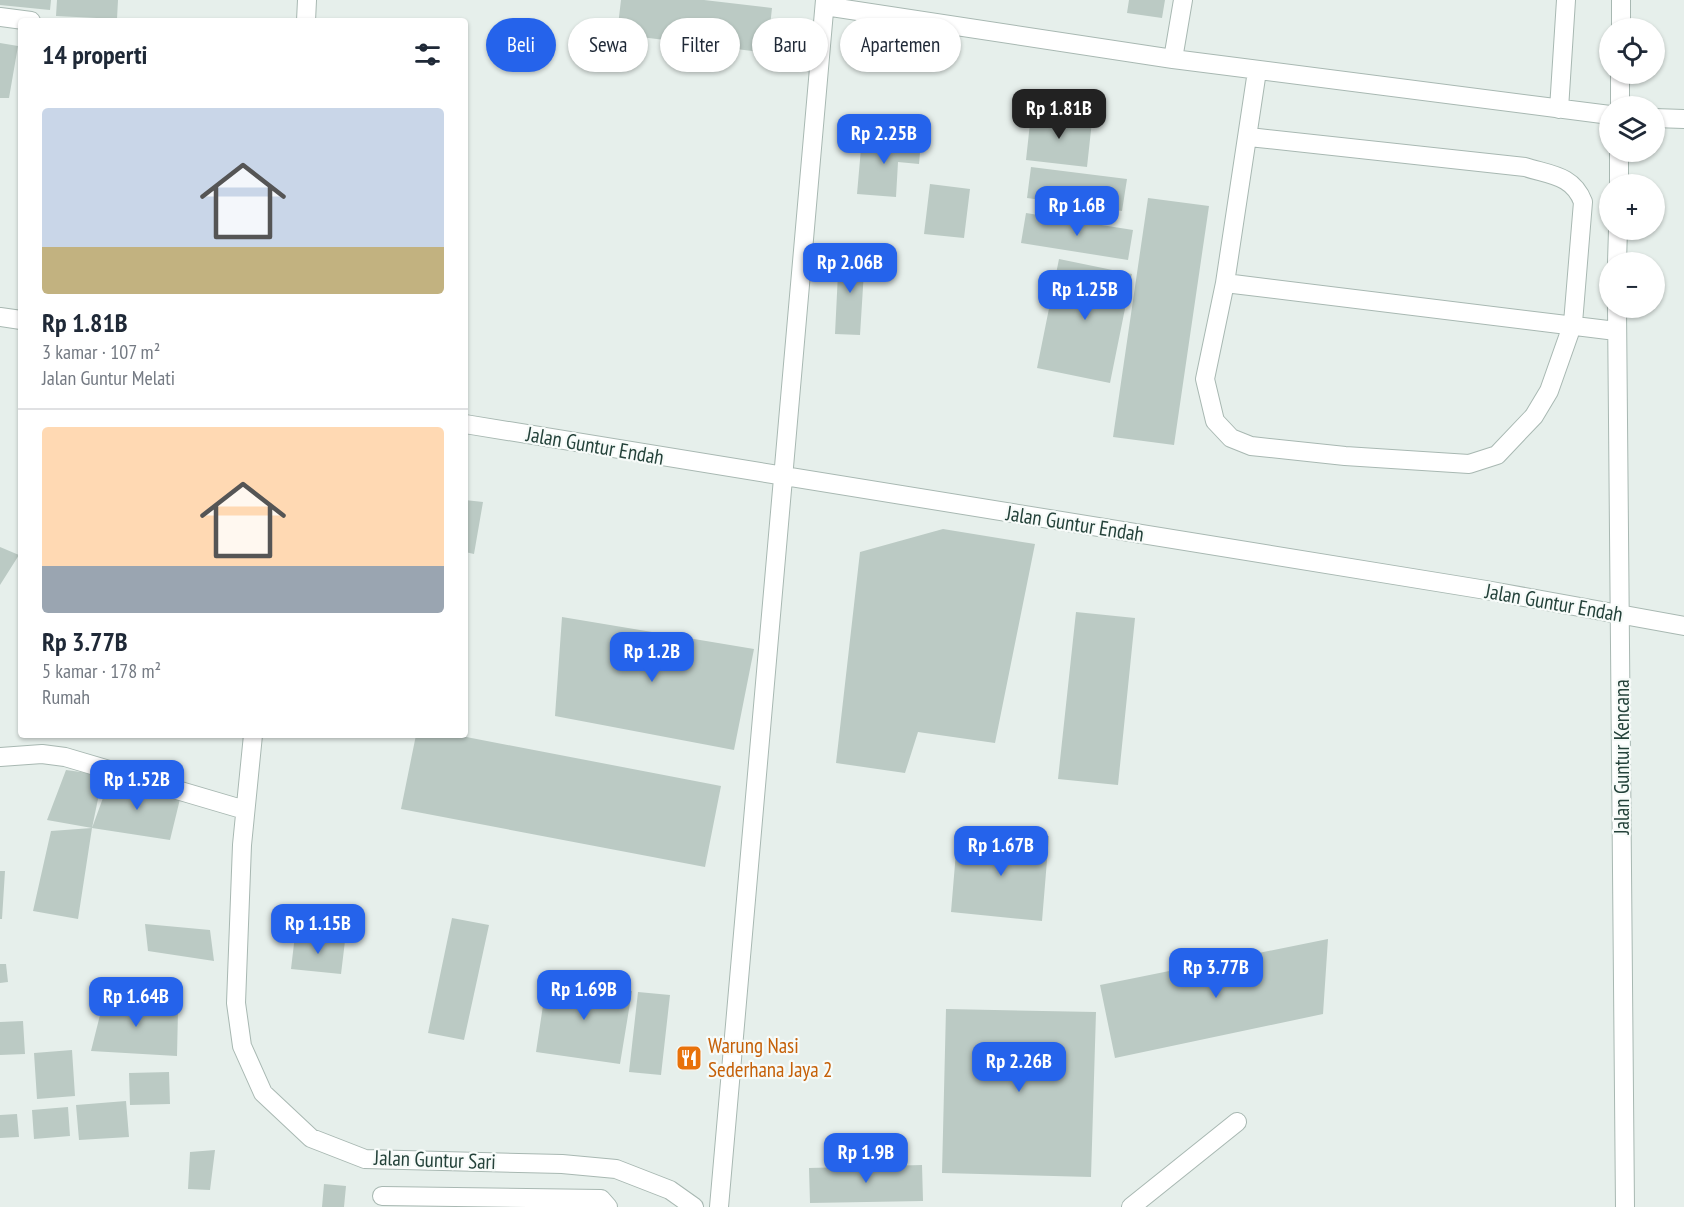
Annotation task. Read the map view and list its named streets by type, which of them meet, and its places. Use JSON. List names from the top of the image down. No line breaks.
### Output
{"streets":{"street":["Jalan Guntur Endah","Jalan Guntur Kencana","Jalan Guntur Sari"]},"crossings":[["Jalan Guntur Endah","Jalan Guntur Kencana"]],"places":{"restaurant":["Warung Nasi Sederhana Jaya 2"]},"page":{"map_buttons":["+","−"],"chip":["Beli","Sewa","Filter","Baru","Apartemen"],"heading":"14 properti","price":["Rp 1.81B","Rp 2.25B","Rp 1.6B","Rp 2.06B","Rp 1.25B","Rp 1.2B","Rp 1.52B","Rp 1.67B","Rp 1.15B","Rp 3.77B","Rp 1.69B","Rp 1.64B","Rp 2.26B","Rp 1.9B"],"list":[{"name":"Rp 1.81B","note":"3 kamar · 107 m² · Jalan Guntur Melati"},{"name":"Rp 3.77B","note":"5 kamar · 178 m² · Rumah"}]}}
